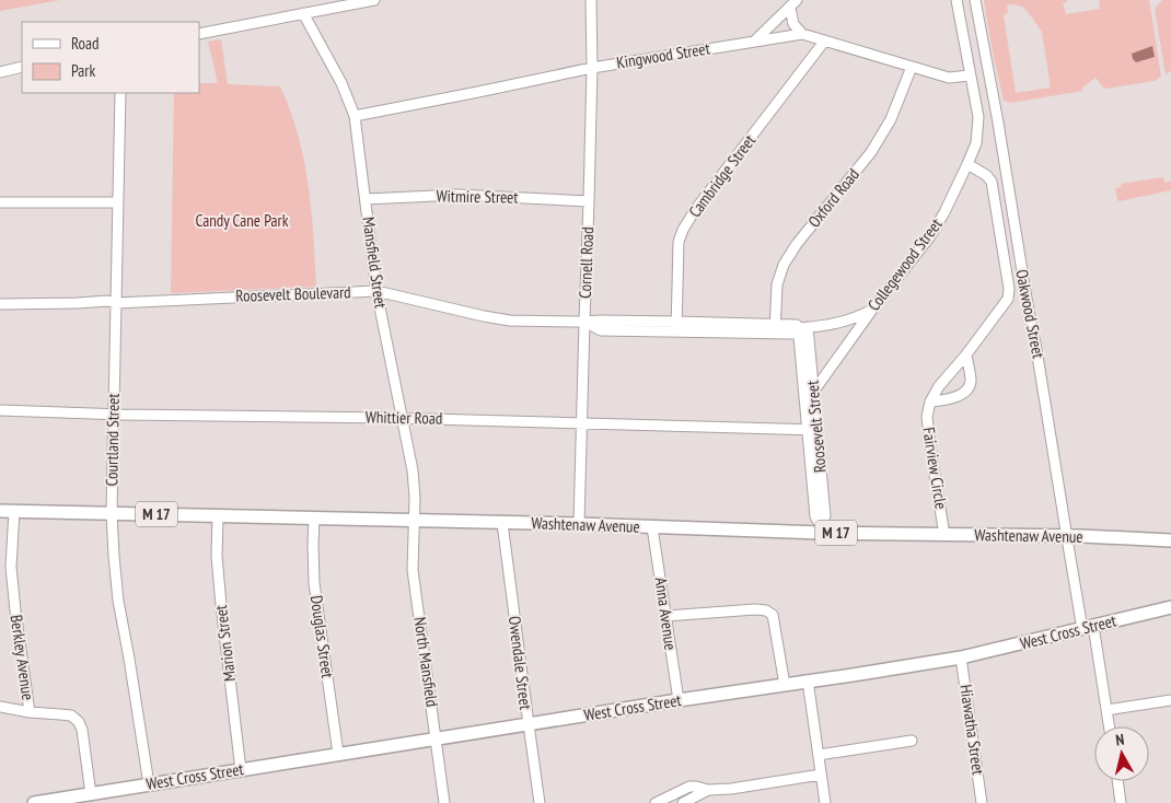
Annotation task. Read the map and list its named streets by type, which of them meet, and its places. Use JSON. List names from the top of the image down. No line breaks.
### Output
{"streets":{"main road":["M 17","Washtenaw Avenue","West Cross Street"],"street":["Kingwood Street","Cambridge Street","Witmire Street","Oxford Road","Mansfield Street","Cornell Road","Collegewood Street","Roosevelt Boulevard","Oakwood Street","Whittier Road","Roosevelt Street","Courtland Street","Fairview Circle","Anna Avenue","Douglas Street","Marion Street","Berkley Avenue","North Mansfield","Owendale Street","Hiawatha Street"]},"crossings":[["Kingwood Street","Cambridge Street"],["Kingwood Street","Oxford Road"],["Kingwood Street","Mansfield Street"],["Kingwood Street","Cornell Road"],["Kingwood Street","Collegewood Street"],["Cambridge Street","Roosevelt Boulevard"],["Witmire Street","Mansfield Street"],["Witmire Street","Cornell Road"],["Oxford Road","Roosevelt Boulevard"],["Mansfield Street","Roosevelt Boulevard"],["Mansfield Street","Whittier Road"],["Mansfield Street","Washtenaw Avenue"],["Mansfield Street","North Mansfield"],["Cornell Road","Roosevelt Boulevard"],["Cornell Road","Whittier Road"],["Cornell Road","Washtenaw Avenue"],["Collegewood Street","Roosevelt Boulevard"],["Collegewood Street","Oakwood Street"],["Collegewood Street","Roosevelt Street"],["Roosevelt Boulevard","Roosevelt Street"],["Roosevelt Boulevard","Courtland Street"],["Oakwood Street","Fairview Circle"],["Oakwood Street","Washtenaw Avenue"],["Oakwood Street","West Cross Street"],["Whittier Road","Roosevelt Street"],["Whittier Road","Courtland Street"],["Roosevelt Street","Washtenaw Avenue"],["Courtland Street","Washtenaw Avenue"],["Courtland Street","West Cross Street"],["Fairview Circle","Washtenaw Avenue"],["Washtenaw Avenue","Anna Avenue"],["Washtenaw Avenue","Douglas Street"],["Washtenaw Avenue","Marion Street"],["Washtenaw Avenue","Berkley Avenue"],["Washtenaw Avenue","North Mansfield"],["Washtenaw Avenue","Owendale Street"],["Anna Avenue","West Cross Street"],["West Cross Street","Douglas Street"],["West Cross Street","Marion Street"],["West Cross Street","Berkley Avenue"],["West Cross Street","North Mansfield"],["West Cross Street","Owendale Street"],["West Cross Street","Hiawatha Street"]],"parks":["Candy Cane Park"],"legend":["Road","Park"],"north":"top"}
